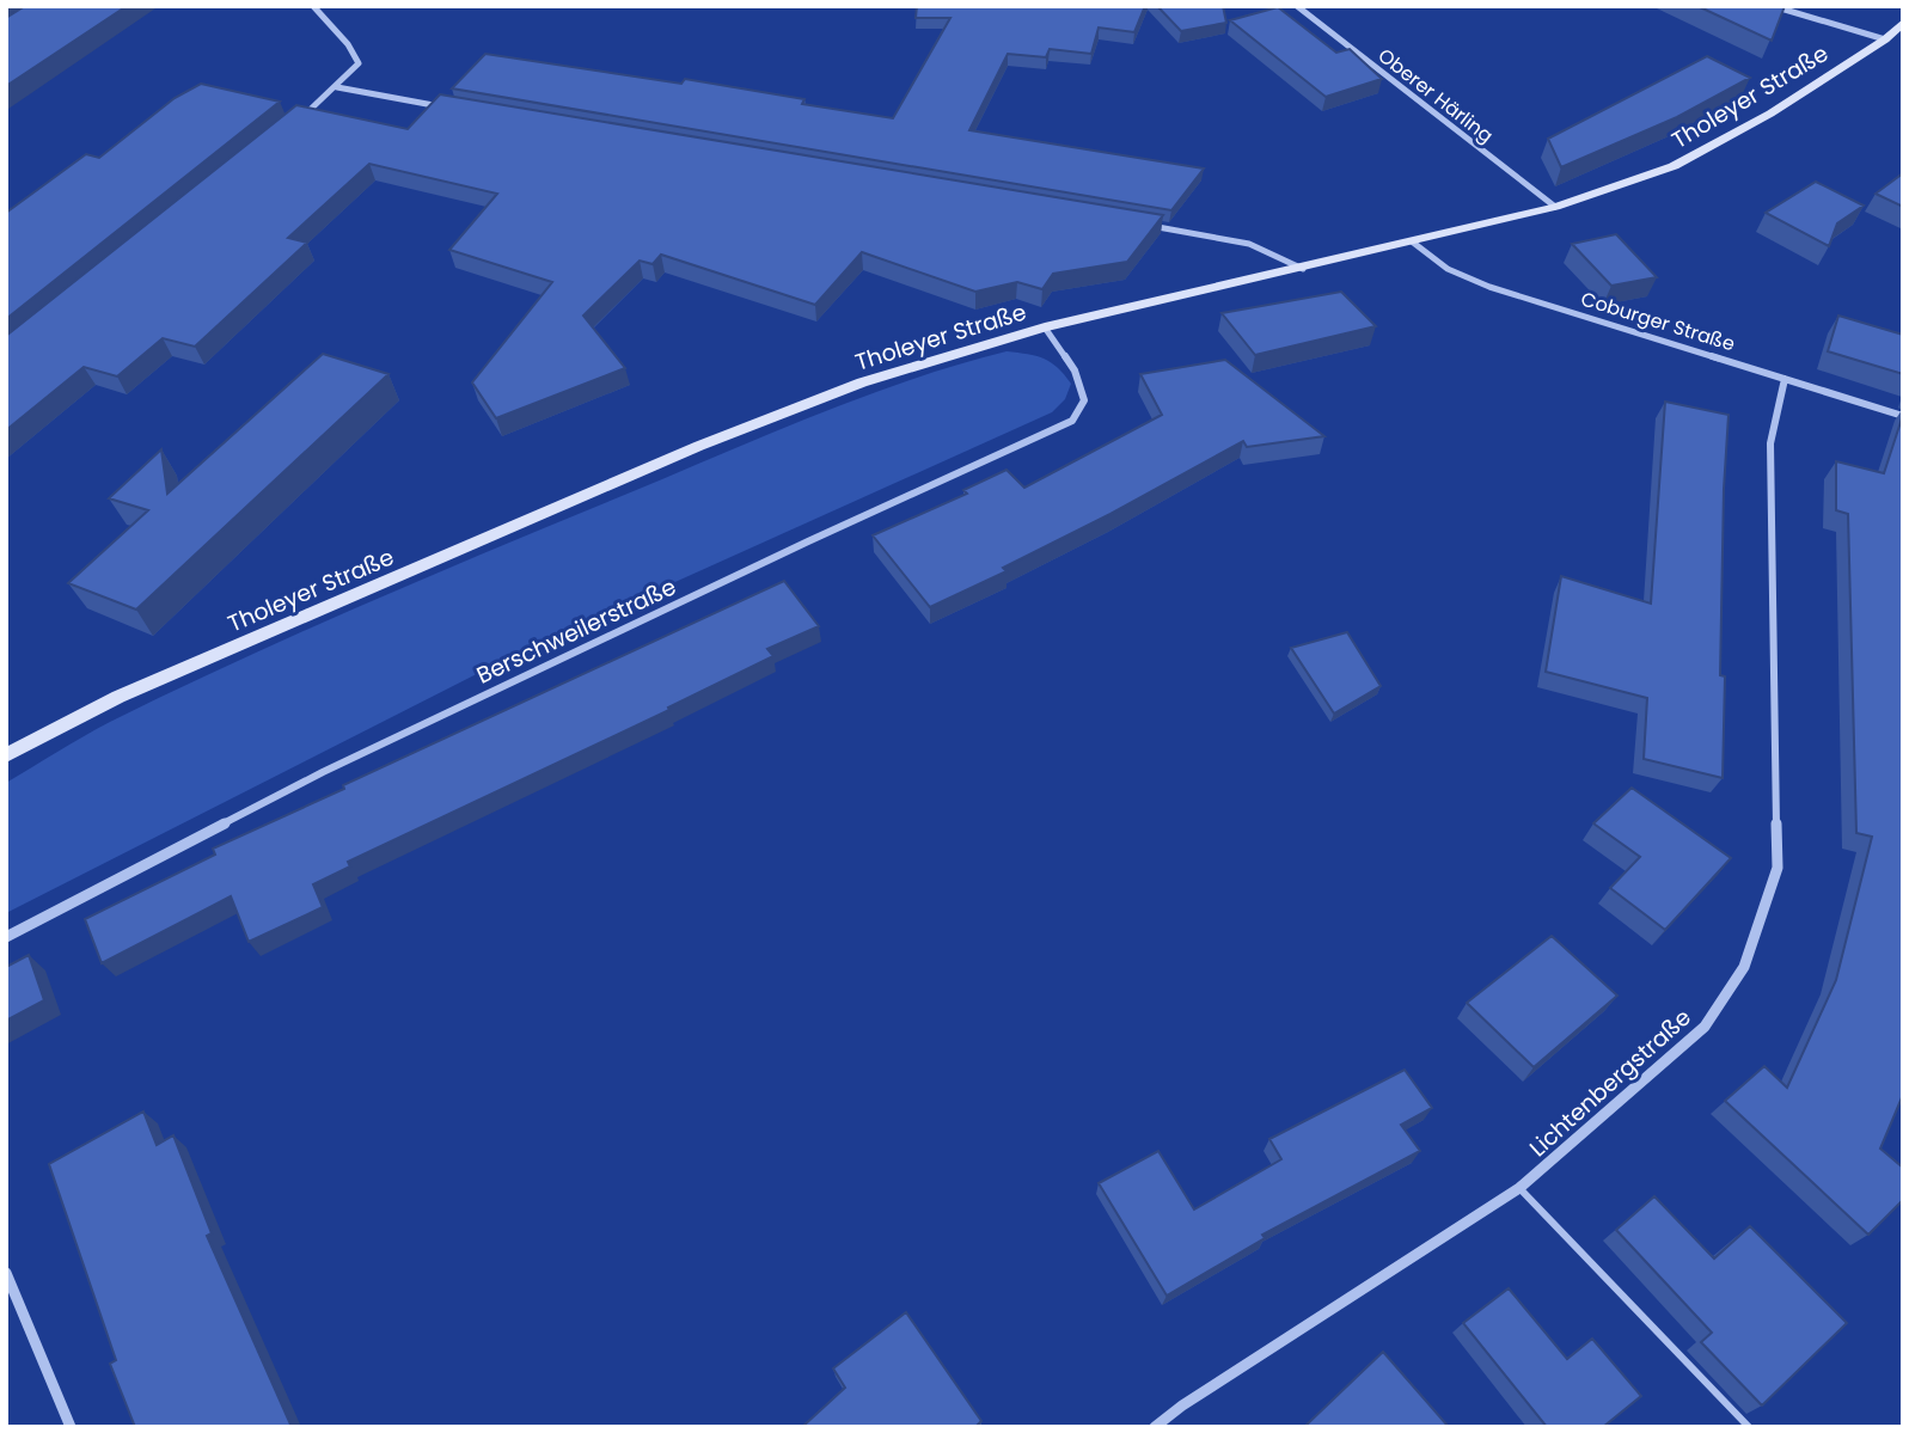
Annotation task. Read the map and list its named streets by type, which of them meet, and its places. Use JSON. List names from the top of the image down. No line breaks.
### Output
{"streets":{"main road":["Tholeyer Straße"],"street":["Oberer Härling","Coburger Straße","Berschweilerstraße","Lichtenbergstraße"]},"crossings":[["Oberer Härling","Tholeyer Straße"],["Tholeyer Straße","Coburger Straße"],["Tholeyer Straße","Berschweilerstraße"],["Coburger Straße","Lichtenbergstraße"]]}
